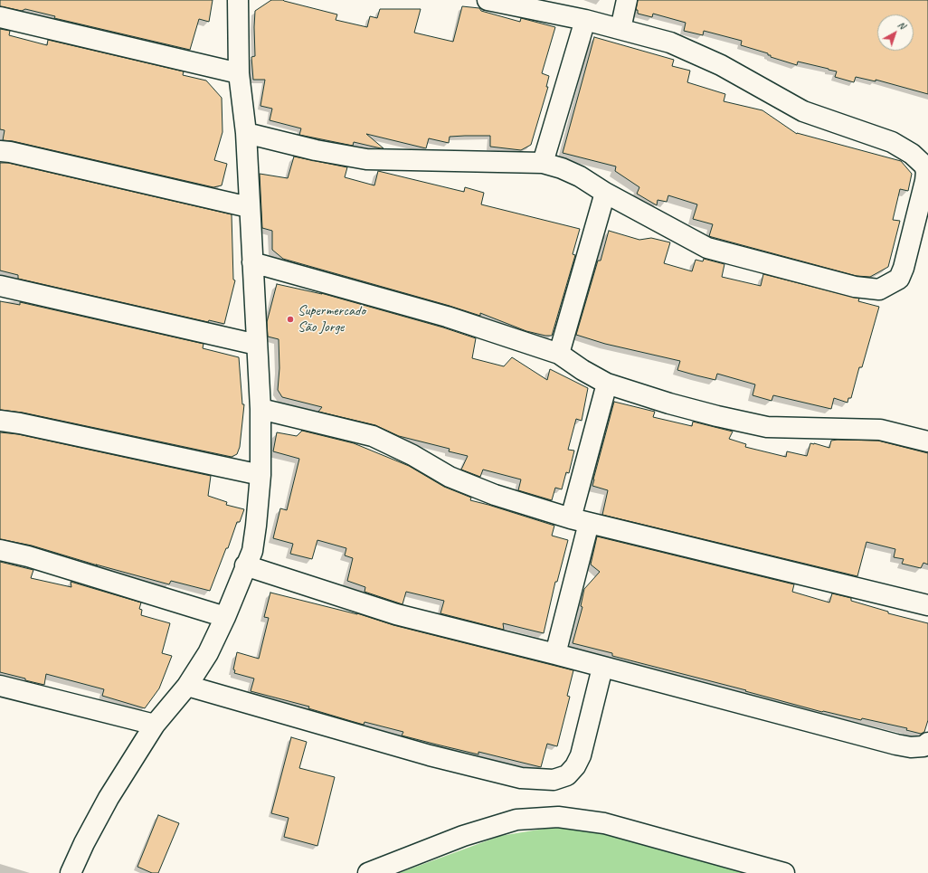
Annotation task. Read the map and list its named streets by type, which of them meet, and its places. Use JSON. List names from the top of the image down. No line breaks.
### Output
{"places":["Supermercado São Jorge"],"north":"top right"}
